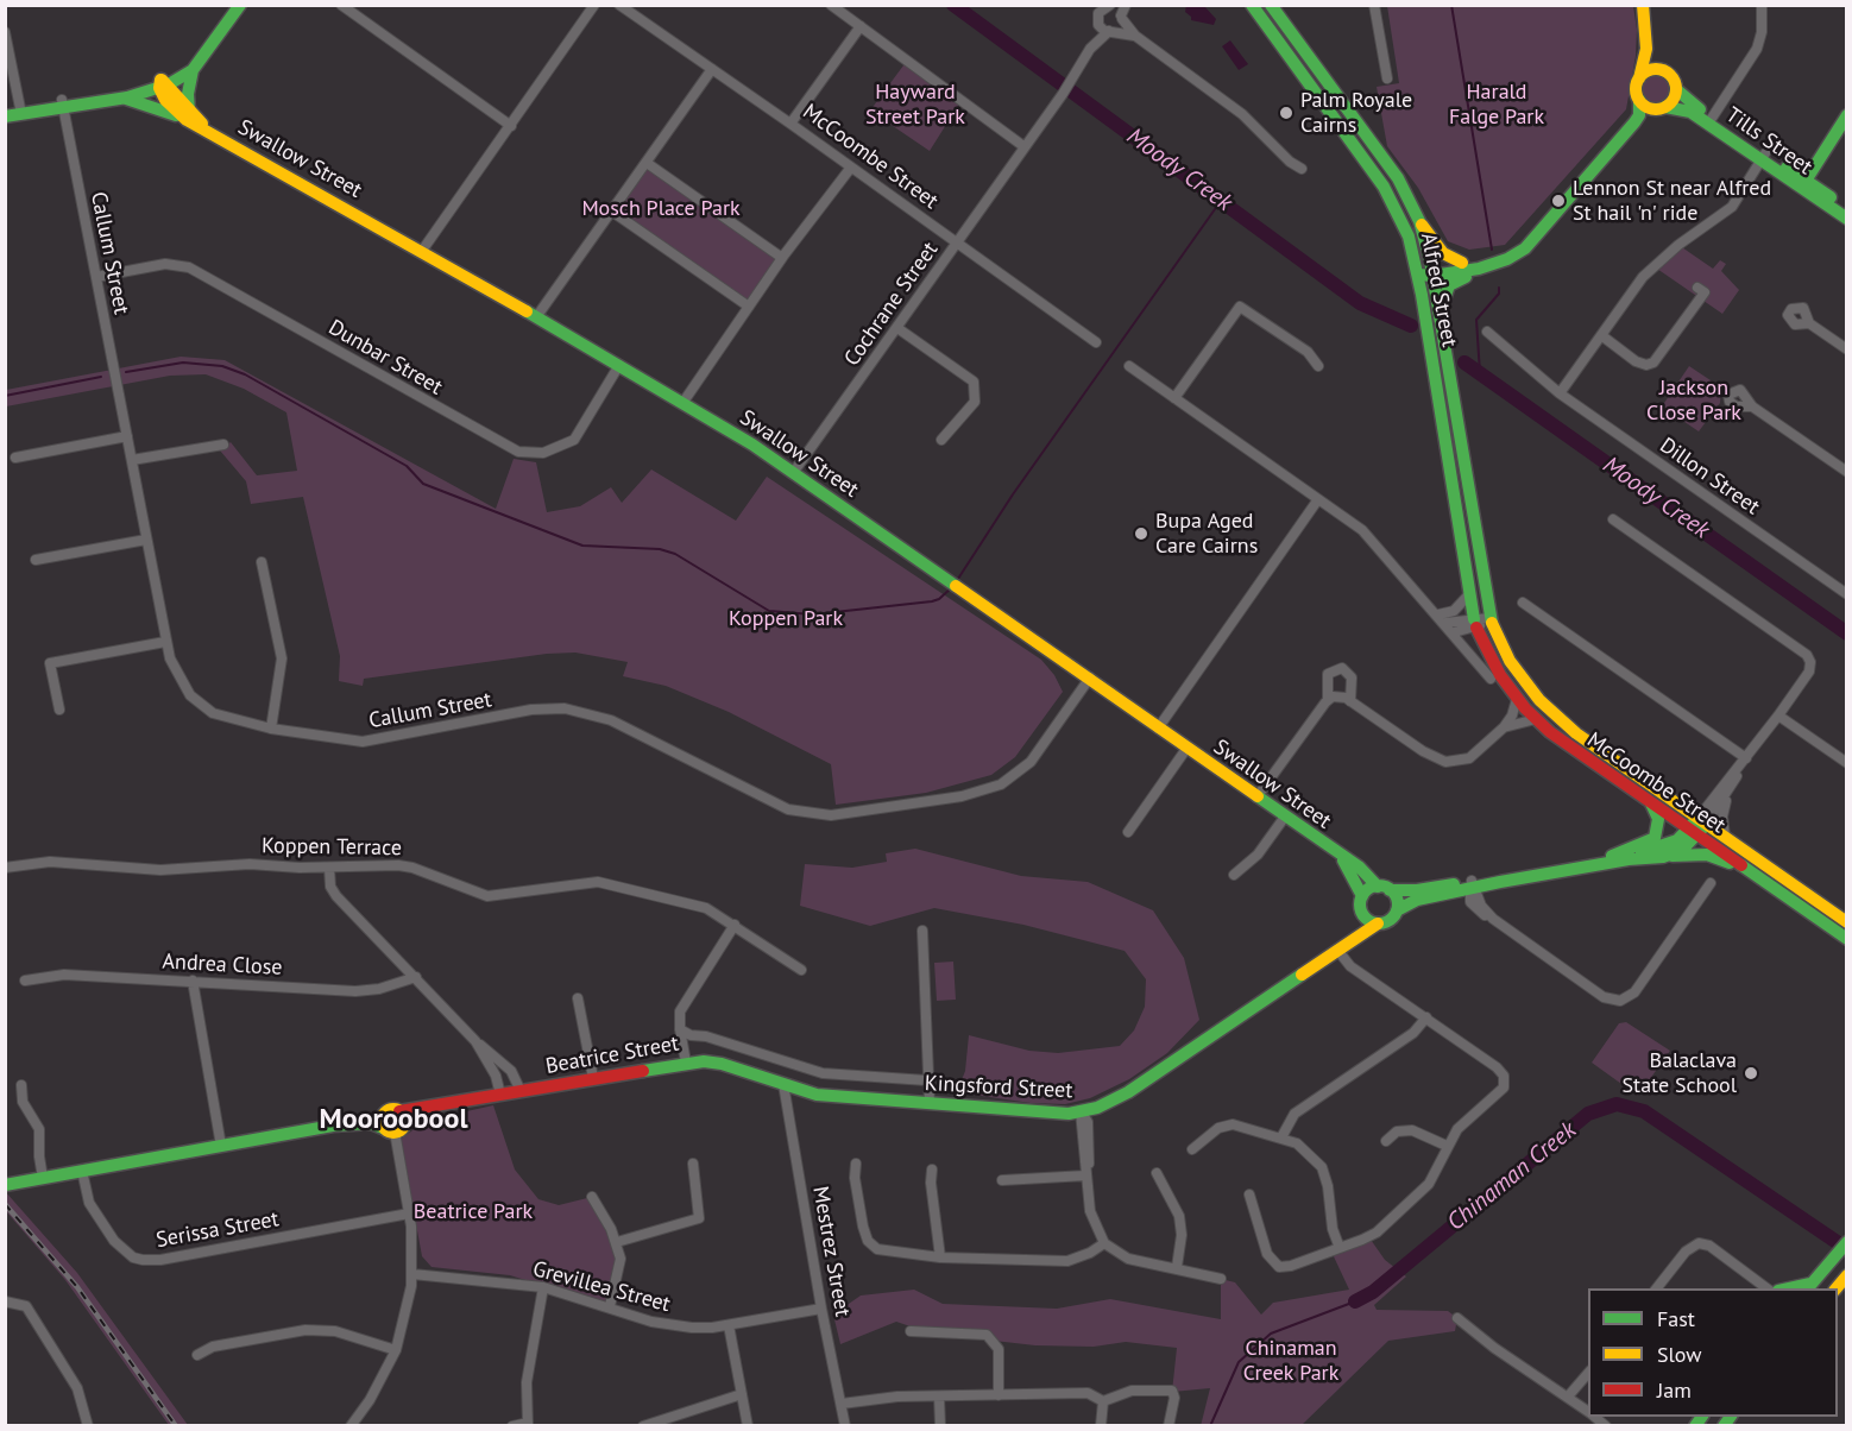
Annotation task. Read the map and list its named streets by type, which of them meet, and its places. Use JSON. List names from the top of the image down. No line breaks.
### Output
{"streets":{"street":["Tills Street","McCoombe Street","Swallow Street","Callum Street","Alfred Street","Cochrane Street","Dunbar Street","Dillon Street","Koppen Terrace","Andrea Close","Beatrice Street","Kingsford Street","Serissa Street","Mestrez Street","Grevillea Street"]},"crossings":[["McCoombe Street","Alfred Street"],["McCoombe Street","Cochrane Street"],["Swallow Street","Callum Street"],["Swallow Street","Cochrane Street"],["Swallow Street","Dunbar Street"],["Swallow Street","Kingsford Street"],["Callum Street","Dunbar Street"],["Beatrice Street","Kingsford Street"],["Beatrice Street","Mestrez Street"],["Kingsford Street","Mestrez Street"],["Mestrez Street","Grevillea Street"]],"districts":["Mooroobool"],"water":["Moody Creek","Chinaman Creek"],"parks":["Hayward Street Park","Harald Falge Park","Mosch Place Park","Jackson Close Park","Koppen Park","Beatrice Park","Chinaman Creek Park"],"places":["Palm Royale Cairns","Lennon St near Alfred St hail 'n' ride","Bupa Aged Care Cairns","Balaclava State School"],"legend":["Fast","Slow","Jam"]}
